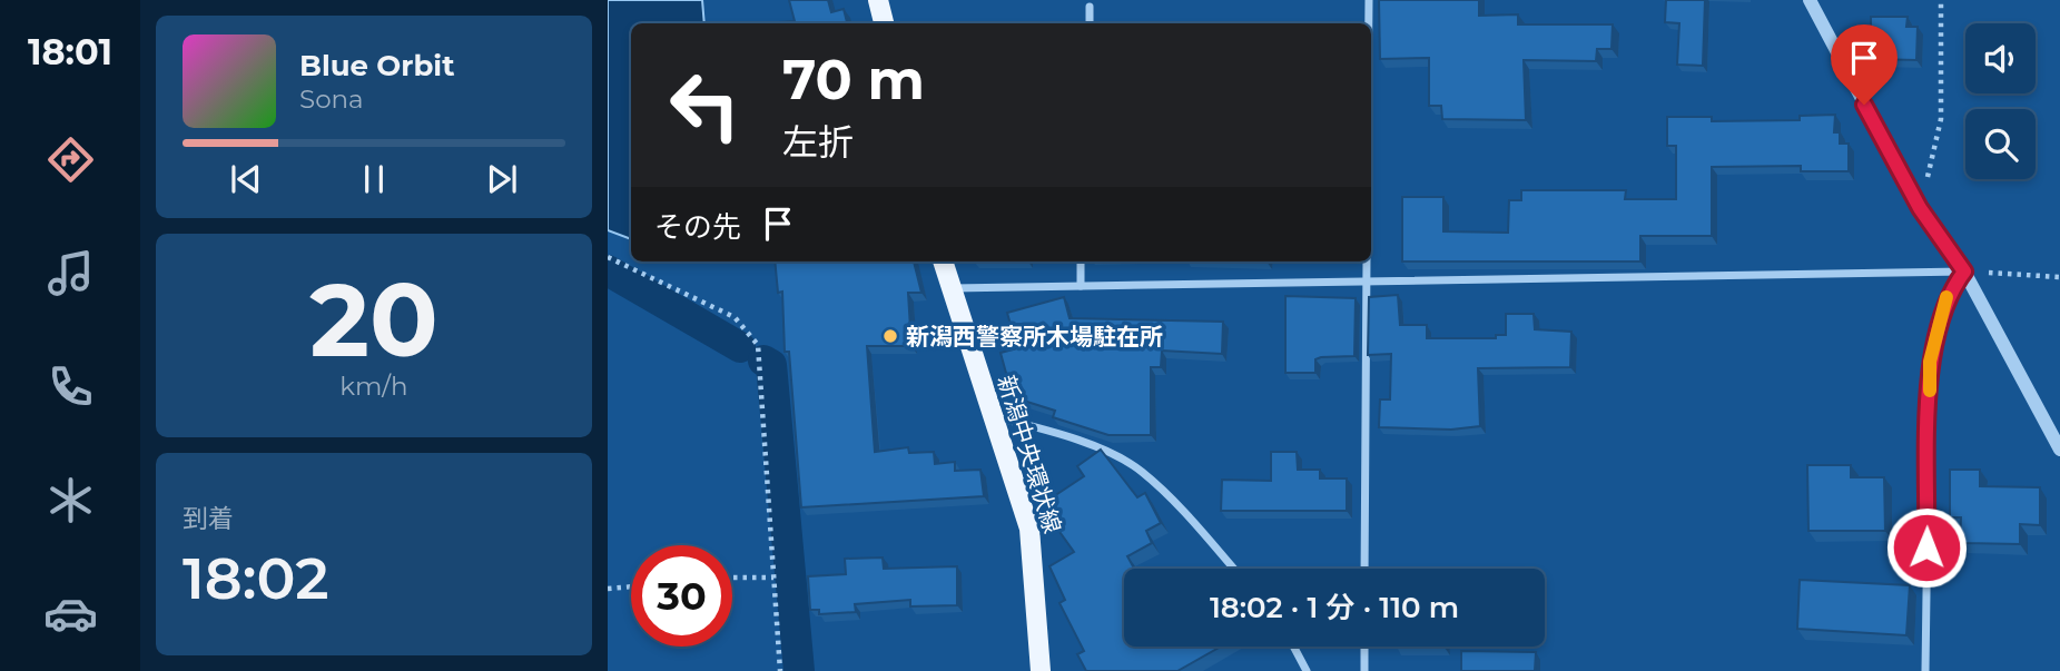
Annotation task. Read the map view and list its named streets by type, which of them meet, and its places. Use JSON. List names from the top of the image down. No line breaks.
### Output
{"streets":{"main road":["新潟中央環状線"]},"places":["新潟西警察所木場駐在所"],"page":{"tabs":"18:01","turn":["70 m","左折"],"song":["Blue Orbit","Sona"],"then":"その先","tile":[["20","km/h"],["到着","18:02"]],"limit":"30","trip":"18:02 · 1 分 · 110 m"}}
